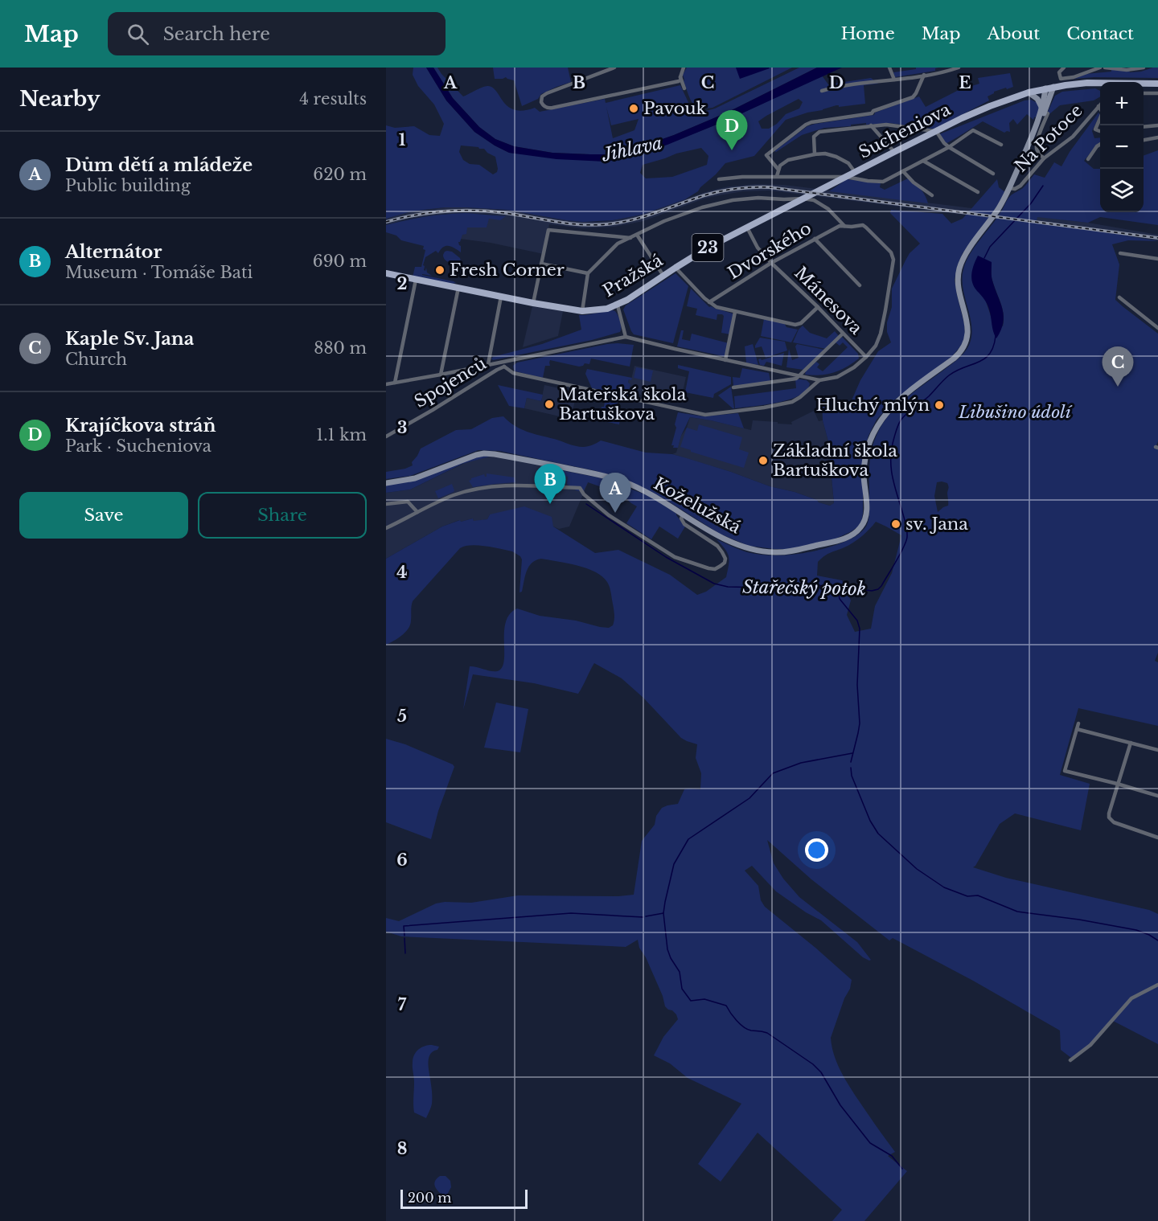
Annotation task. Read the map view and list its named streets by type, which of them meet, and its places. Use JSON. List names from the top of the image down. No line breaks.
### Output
{"streets":{"main road":["Sucheniova","23","Pražská","Koželužská"],"street":["Na Potoce","Dvorského","Mánesova","Spojenců"]},"crossings":[["Sucheniova","Pražská"],["Na Potoce","Koželužská"],["Dvorského","Mánesova"],["Pražská","Mánesova"]],"water":["Jihlava","Stařečský potok"],"parks":["Libušino údolí"],"places":["Pavouk","Fresh Corner","Mateřská škola Bartuškova","Hluchý mlýn","Základní škola Bartuškova","sv. Jana"],"scale_bar":"200 m","page":{"header":"Map","search":"Search here","nav":["Home","Map","About","Contact"],"heading":["Nearby","4 results"],"map_buttons":["+","−"],"pins":["D","C","B","A"],"list":[{"mark":"A","name":"Dům dětí a mládeže","note":"Public building","value":"620 m"},{"mark":"B","name":"Alternátor","note":"Museum · Tomáše Bati","value":"690 m"},{"mark":"C","name":"Kaple Sv. Jana","note":"Church","value":"880 m"},{"mark":"D","name":"Krajíčkova stráň","note":"Park · Sucheniova","value":"1.1 km"}],"buttons":["Save","Share"],"scale":"200 m"},"grid":{"columns":["A","B","C","D","E"],"rows":["1","2","3","4","5","6","7","8"]}}
